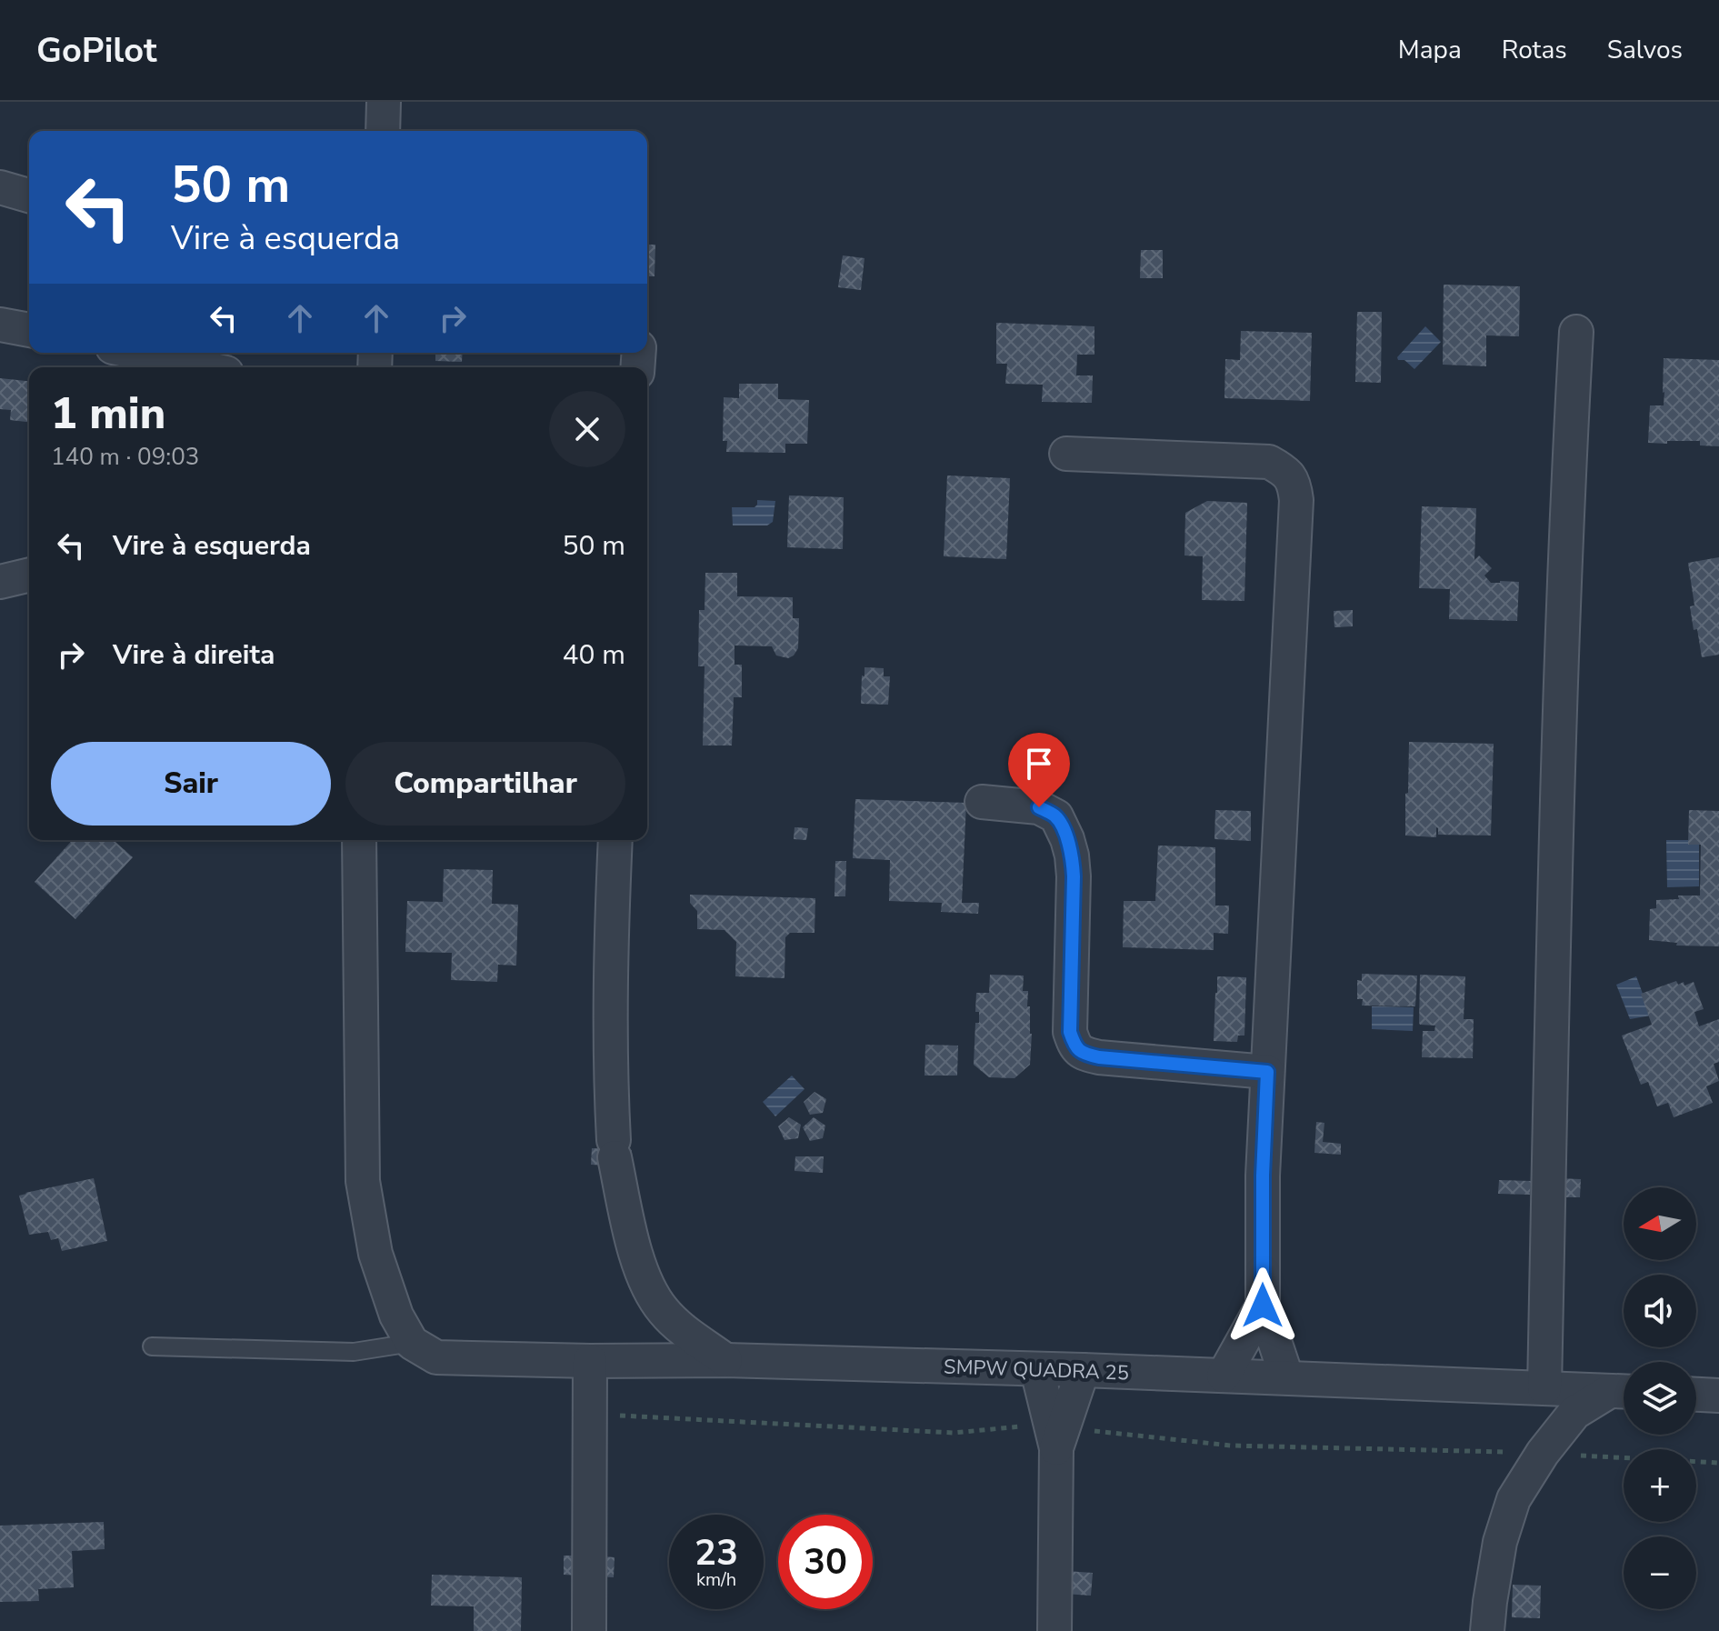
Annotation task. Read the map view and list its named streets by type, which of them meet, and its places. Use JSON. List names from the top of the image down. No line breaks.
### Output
{"streets":{"street":["SMPW QUADRA 25"]},"north":"left","page":{"header":"GoPilot","nav":["Mapa","Rotas","Salvos"],"turn":["50 m","Vire à esquerda"],"heading":["1 min","140 m · 09:03"],"list":[{"name":"Vire à esquerda","value":"50 m"},{"name":"Vire à direita","value":"40 m"}],"buttons":["Sair","Compartilhar"],"map_buttons":["+","−"],"speed":"23 km/h","limit":"30"}}
